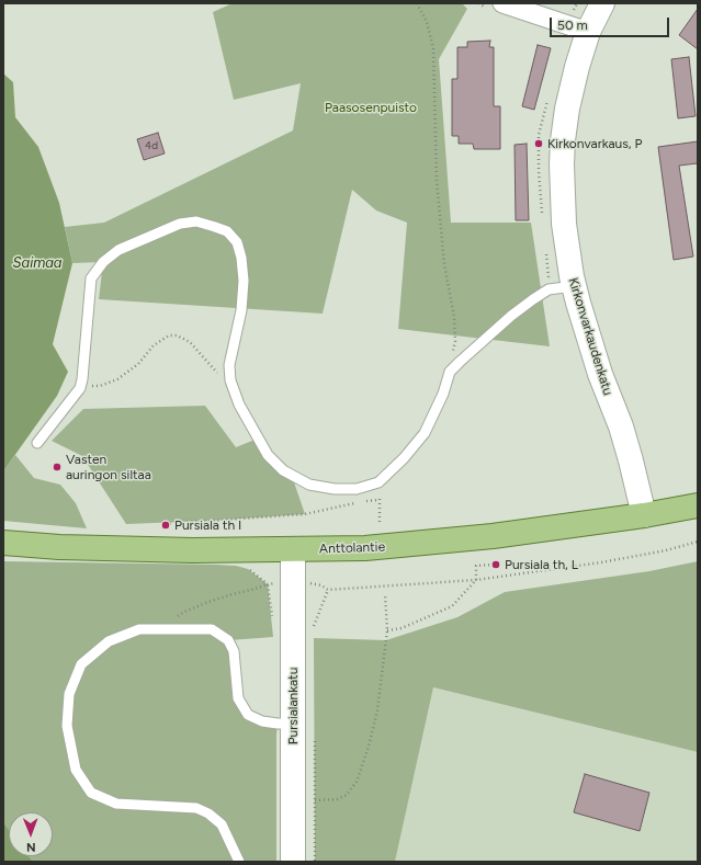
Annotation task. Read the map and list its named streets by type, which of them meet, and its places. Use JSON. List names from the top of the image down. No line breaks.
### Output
{"streets":{"main road":["Anttolantie"],"street":["Kirkonvarkaudenkatu","Pursialankatu"]},"crossings":[["Kirkonvarkaudenkatu","Anttolantie"],["Anttolantie","Pursialankatu"]],"water":["Saimaa"],"parks":["Paasosenpuisto"],"places":["Kirkonvarkaus, P","Vasten auringon siltaa","Pursiala th I","Pursiala th, L"],"house_numbers":["4d"],"scale_bar":"50 m","north":"bottom"}
